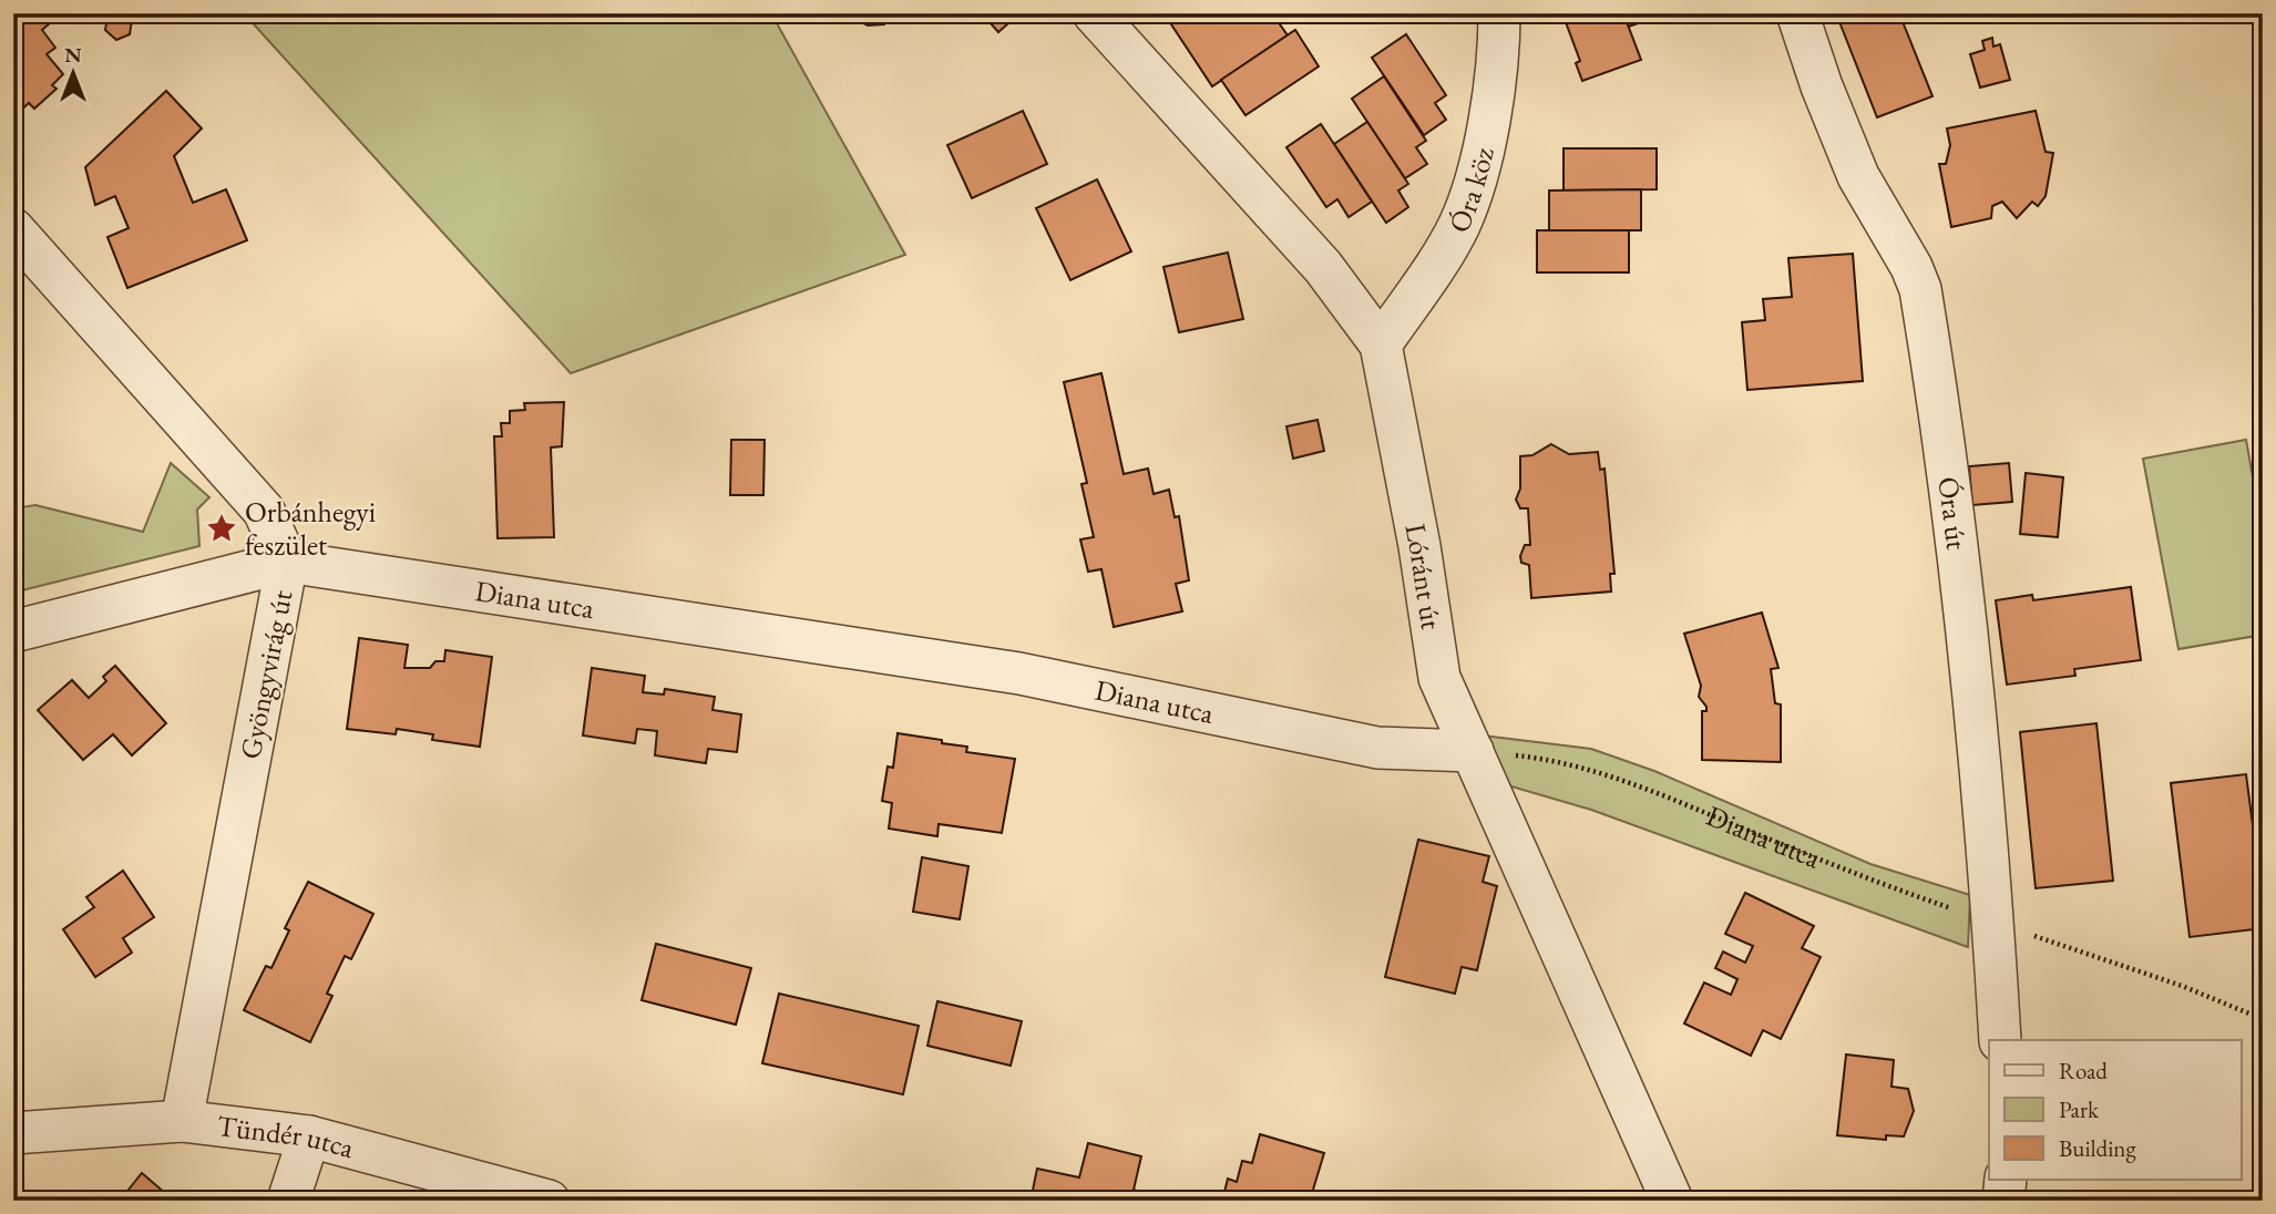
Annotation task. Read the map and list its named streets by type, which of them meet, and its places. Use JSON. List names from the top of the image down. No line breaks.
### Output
{"streets":{"street":["Óra köz","Óra út","Lóránt út","Diana utca","Gyöngyvirág út","Tündér utca"]},"crossings":[["Óra köz","Lóránt út"],["Óra út","Diana utca"],["Lóránt út","Diana utca"],["Diana utca","Gyöngyvirág út"],["Gyöngyvirág út","Tündér utca"]],"places":{"place":["Orbánhegyi feszület"]},"legend":["Road","Park","Building"],"north":"top"}
